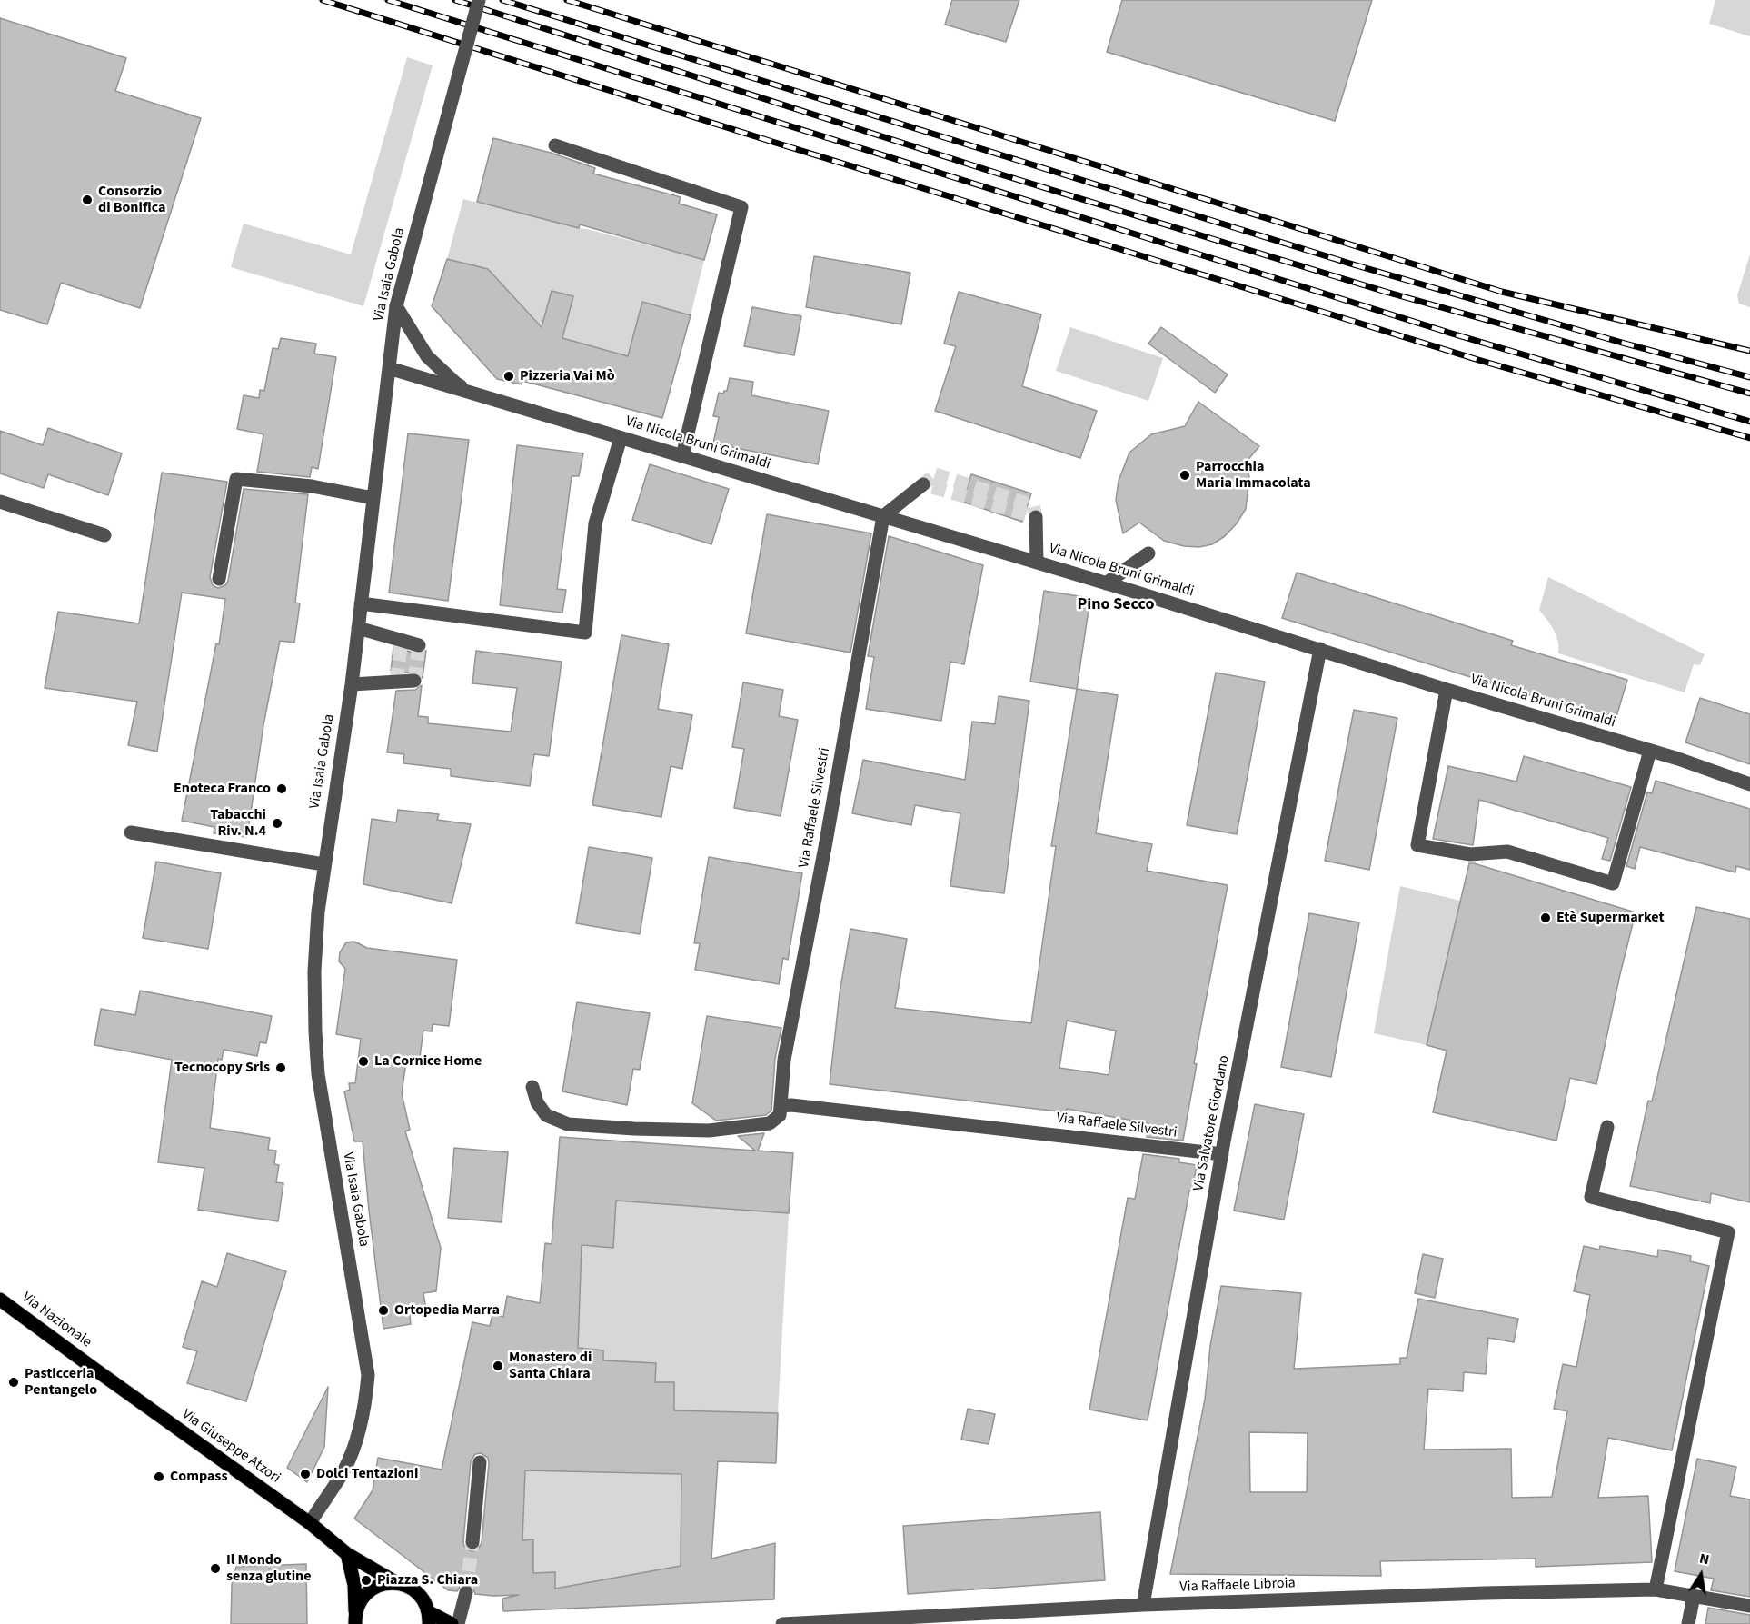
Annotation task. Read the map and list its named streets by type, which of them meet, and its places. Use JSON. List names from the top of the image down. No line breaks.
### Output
{"streets":{"main road":["Via Nazionale","Via Giuseppe Atzori"],"street":["Via Isaia Gabola","Via Nicola Bruni Grimaldi","Via Raffaele Silvestri","Via Salvatore Giordano","Via Raffaele Libroia"]},"crossings":[["Via Isaia Gabola","Via Nicola Bruni Grimaldi"],["Via Isaia Gabola","Via Giuseppe Atzori"],["Via Nicola Bruni Grimaldi","Via Raffaele Silvestri"],["Via Nicola Bruni Grimaldi","Via Salvatore Giordano"],["Via Raffaele Silvestri","Via Salvatore Giordano"],["Via Salvatore Giordano","Via Raffaele Libroia"],["Via Nazionale","Via Giuseppe Atzori"]],"districts":["Pino Secco"],"places":["Consorzio di Bonifica","Pizzeria Vai Mò","Parrocchia Maria Immacolata","Enoteca Franco","Tabacchi Riv. N.4","Etè Supermarket","La Cornice Home","Tecnocopy Srls","Ortopedia Marra","Monastero di Santa Chiara","Pasticceria Pentangelo","Dolci Tentazioni","Compass","Il Mondo senza glutine","Piazza S. Chiara"],"north":"top"}
